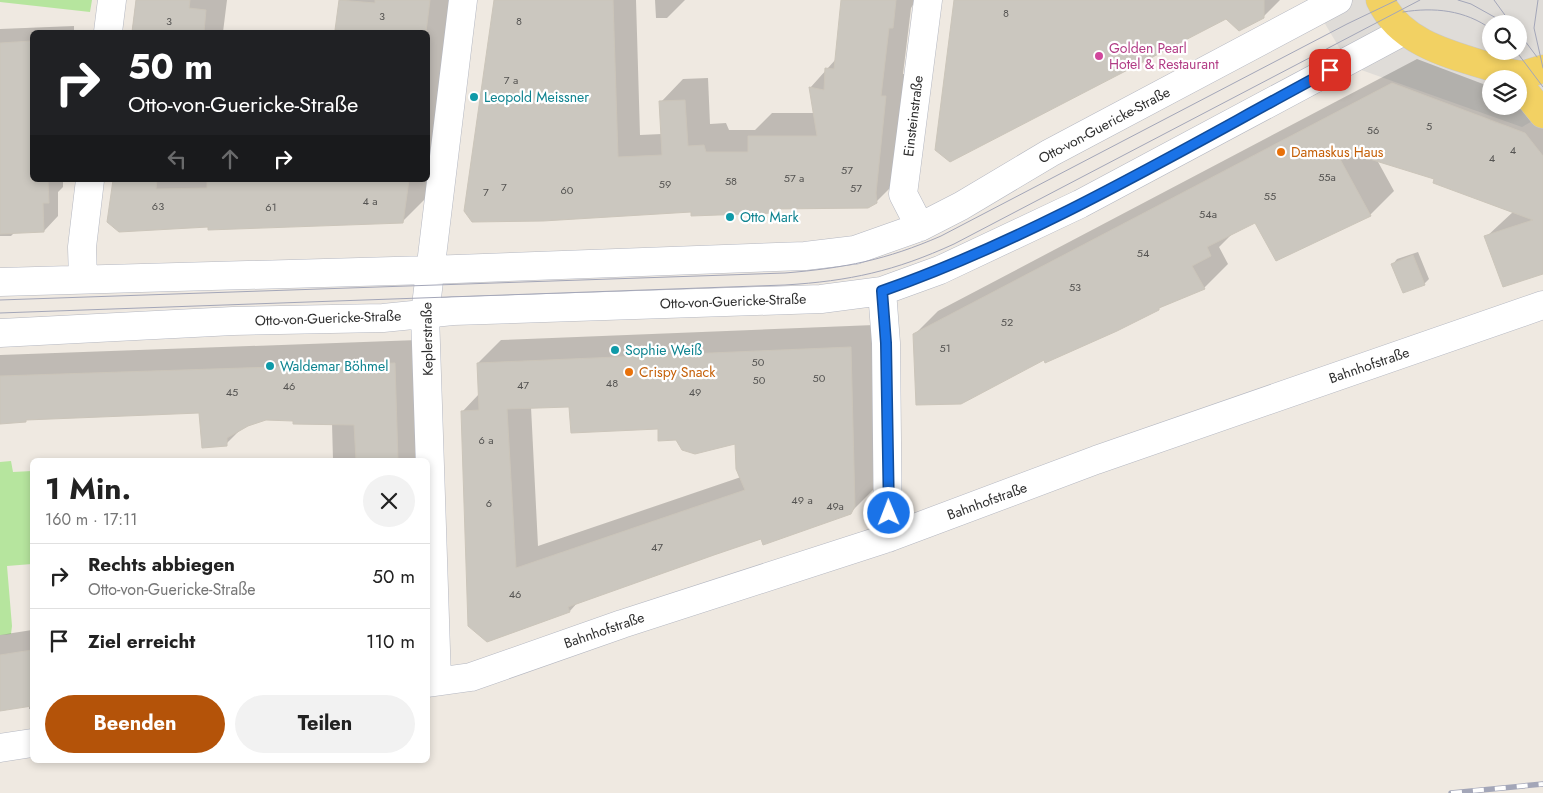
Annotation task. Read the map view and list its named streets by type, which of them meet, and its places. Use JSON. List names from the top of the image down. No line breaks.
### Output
{"streets":{"street":["Einsteinstraße","Otto-von-Guericke-Straße","Keplerstraße","Bahnhofstraße"]},"crossings":[["Einsteinstraße","Otto-von-Guericke-Straße"],["Otto-von-Guericke-Straße","Keplerstraße"],["Keplerstraße","Bahnhofstraße"]],"places":["Golden Pearl Hotel & Restaurant","Leopold Meissner","Damaskus Haus","Otto Mark","Sophie Weiß","Waldemar Böhmel","Crispy Snack"],"house_numbers":["8","3","3","8","7 a","5","56","4","4","57","55a","57 a","58","59","7","57","60","7","55","4 a","63","61","54a","54","53","52","51","50","50","50","48","47","46","45","49","6 a","49 a","6","49a","47","46"],"page":{"turn":["50 m","Otto-von-Guericke-Straße"],"heading":["1 Min.","160 m · 17:11"],"list":[{"name":"Rechts abbiegen","note":"Otto-von-Guericke-Straße","value":"50 m"},{"name":"Ziel erreicht","value":"110 m"}],"buttons":["Beenden","Teilen"]}}
